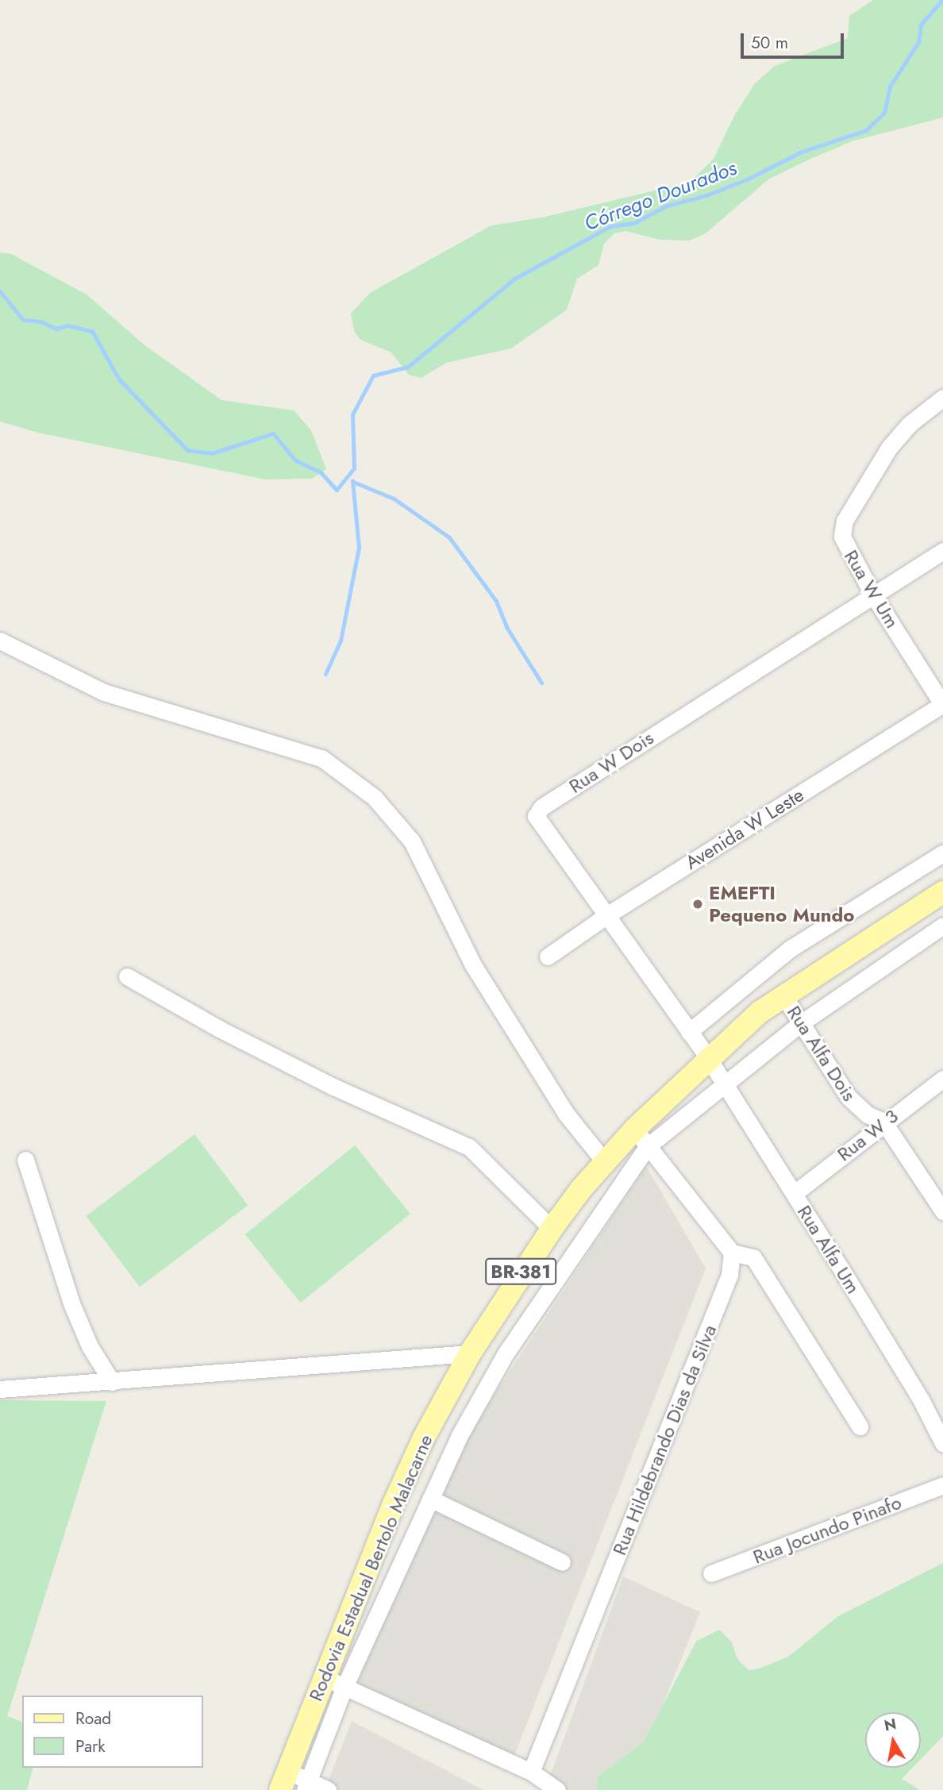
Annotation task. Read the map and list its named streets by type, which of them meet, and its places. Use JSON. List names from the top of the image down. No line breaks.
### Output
{"streets":{"main road":["BR-381","Rodovia Estadual Bertolo Malacarne"],"street":["Rua W Um","Rua W Dois","Avenida W Leste","Rua Alfa Dois","Rua W 3","Rua Alfa Um","Rua Hildebrando Dias da Silva","Rua Jocundo Pinafo"]},"crossings":[["Rua W Um","Rua W Dois"],["Rua W Um","Avenida W Leste"],["Rua W Dois","Avenida W Leste"],["Rua W Dois","Rua Alfa Um"],["Rua W Dois","Rodovia Estadual Bertolo Malacarne"],["Rua Alfa Dois","Rua W 3"],["Rua Alfa Dois","Rodovia Estadual Bertolo Malacarne"],["Rua W 3","Rua Alfa Um"],["Rua Alfa Um","Rodovia Estadual Bertolo Malacarne"]],"water":["Córrego Dourados"],"places":["EMEFTI Pequeno Mundo"],"legend":["Road","Park"],"scale_bar":"50 m","north":"top"}
